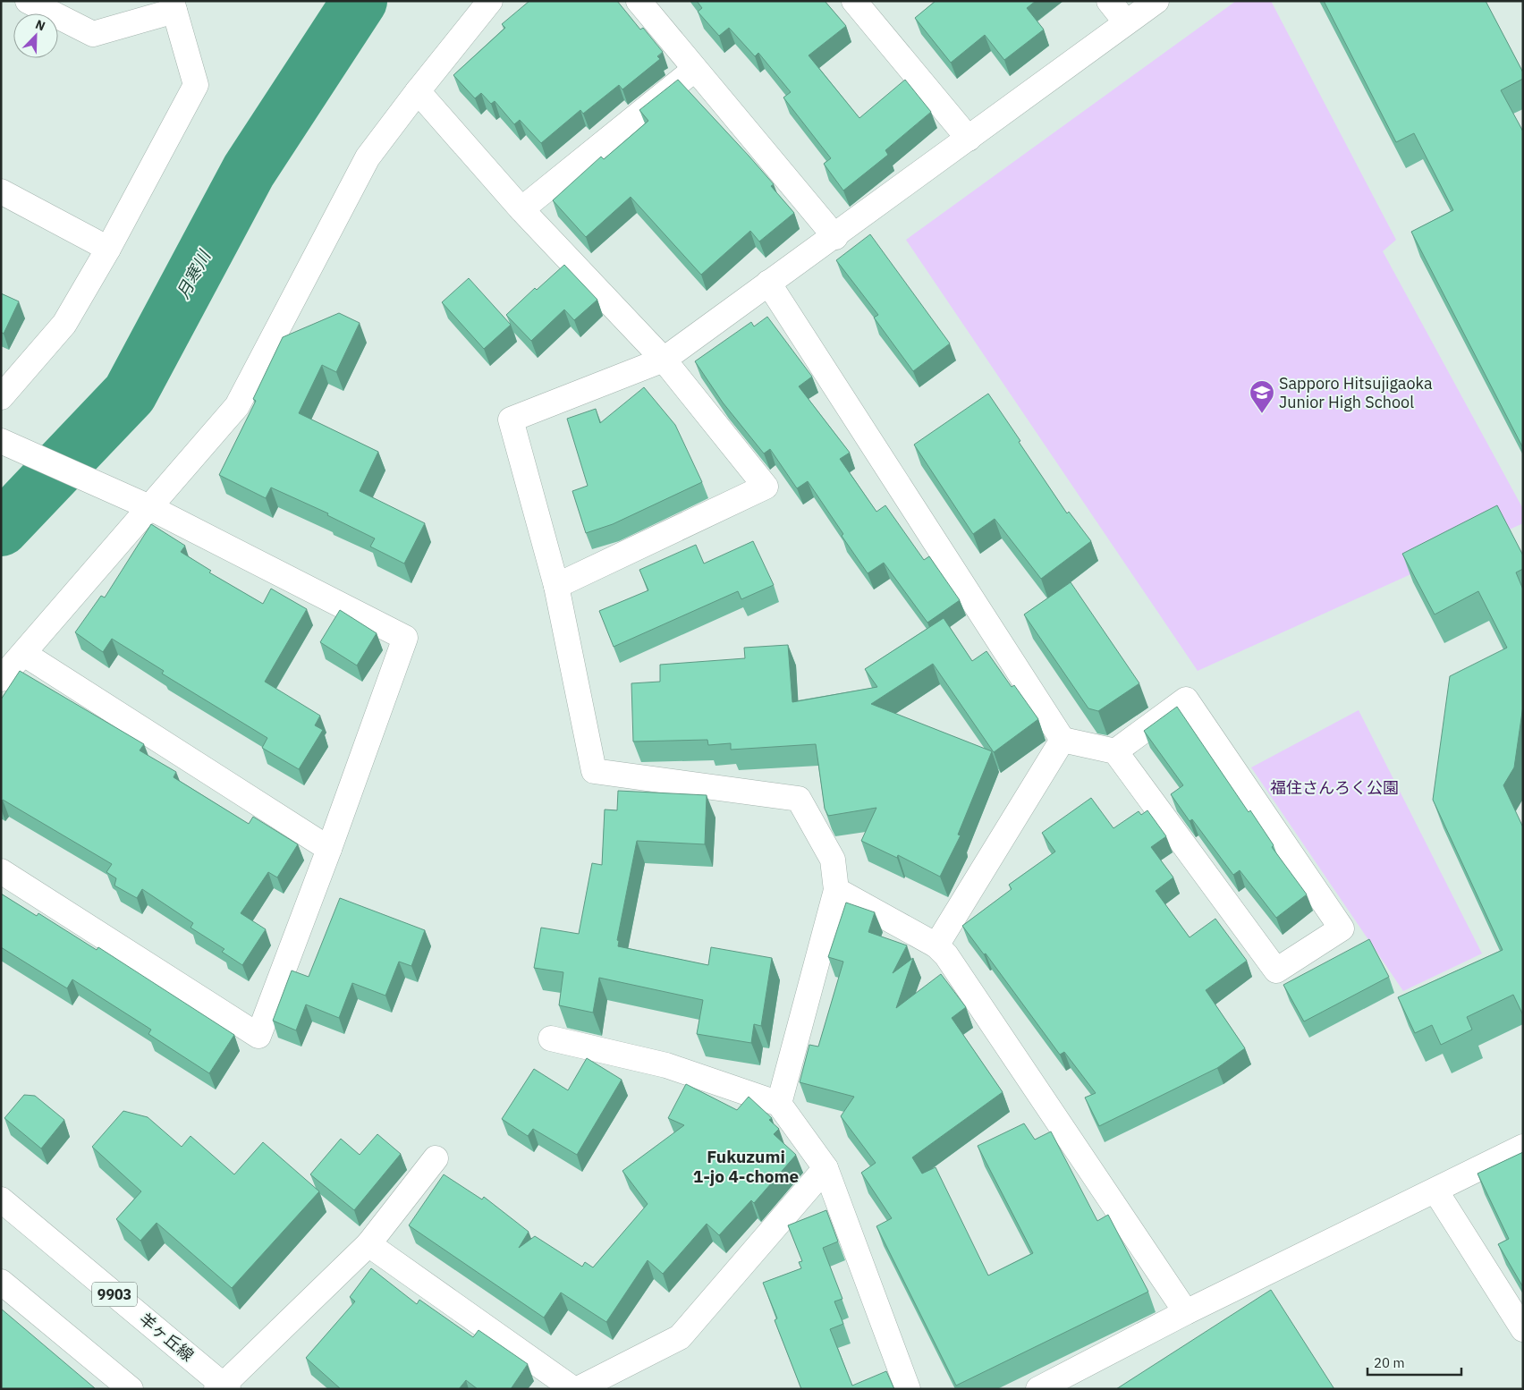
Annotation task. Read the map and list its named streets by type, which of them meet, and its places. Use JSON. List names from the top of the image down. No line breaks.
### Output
{"streets":{"street":["9903","羊ヶ丘線"]},"districts":["Fukuzumi 1-jo 4-chome"],"water":["月寒川"],"parks":["福住さんろく公園"],"places":{"school or university":["Sapporo Hitsujigaoka Junior High School"]},"scale_bar":"20 m","north":"top right"}
